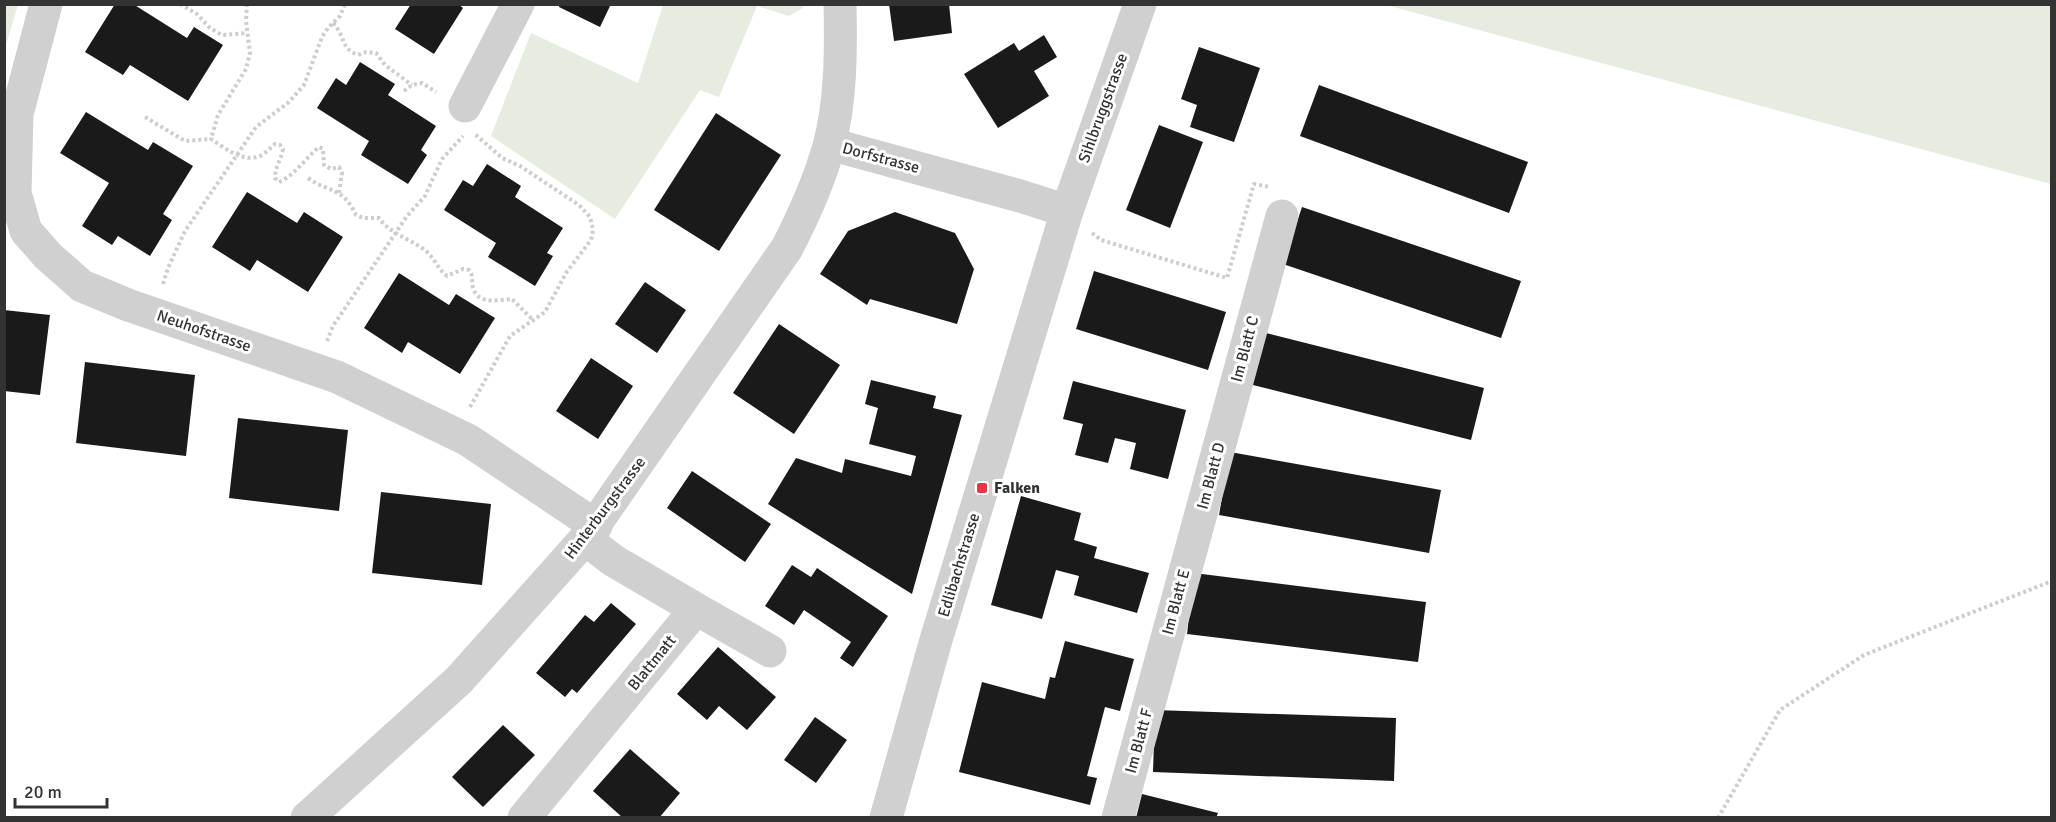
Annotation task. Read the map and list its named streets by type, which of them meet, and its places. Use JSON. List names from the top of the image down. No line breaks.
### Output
{"streets":{"street":["Sihlbruggstrasse","Dorfstrasse","Neuhofstrasse","Im Blatt C","Im Blatt D","Hinterburgstrasse","Edlibachstrasse","Im Blatt E","Blattmatt","Im Blatt F"]},"crossings":[["Sihlbruggstrasse","Dorfstrasse"],["Sihlbruggstrasse","Edlibachstrasse"],["Dorfstrasse","Hinterburgstrasse"],["Dorfstrasse","Edlibachstrasse"],["Neuhofstrasse","Hinterburgstrasse"],["Im Blatt C","Im Blatt D"],["Im Blatt D","Im Blatt E"],["Im Blatt E","Im Blatt F"]],"places":{"transit":["Falken"]},"scale_bar":"20 m"}
